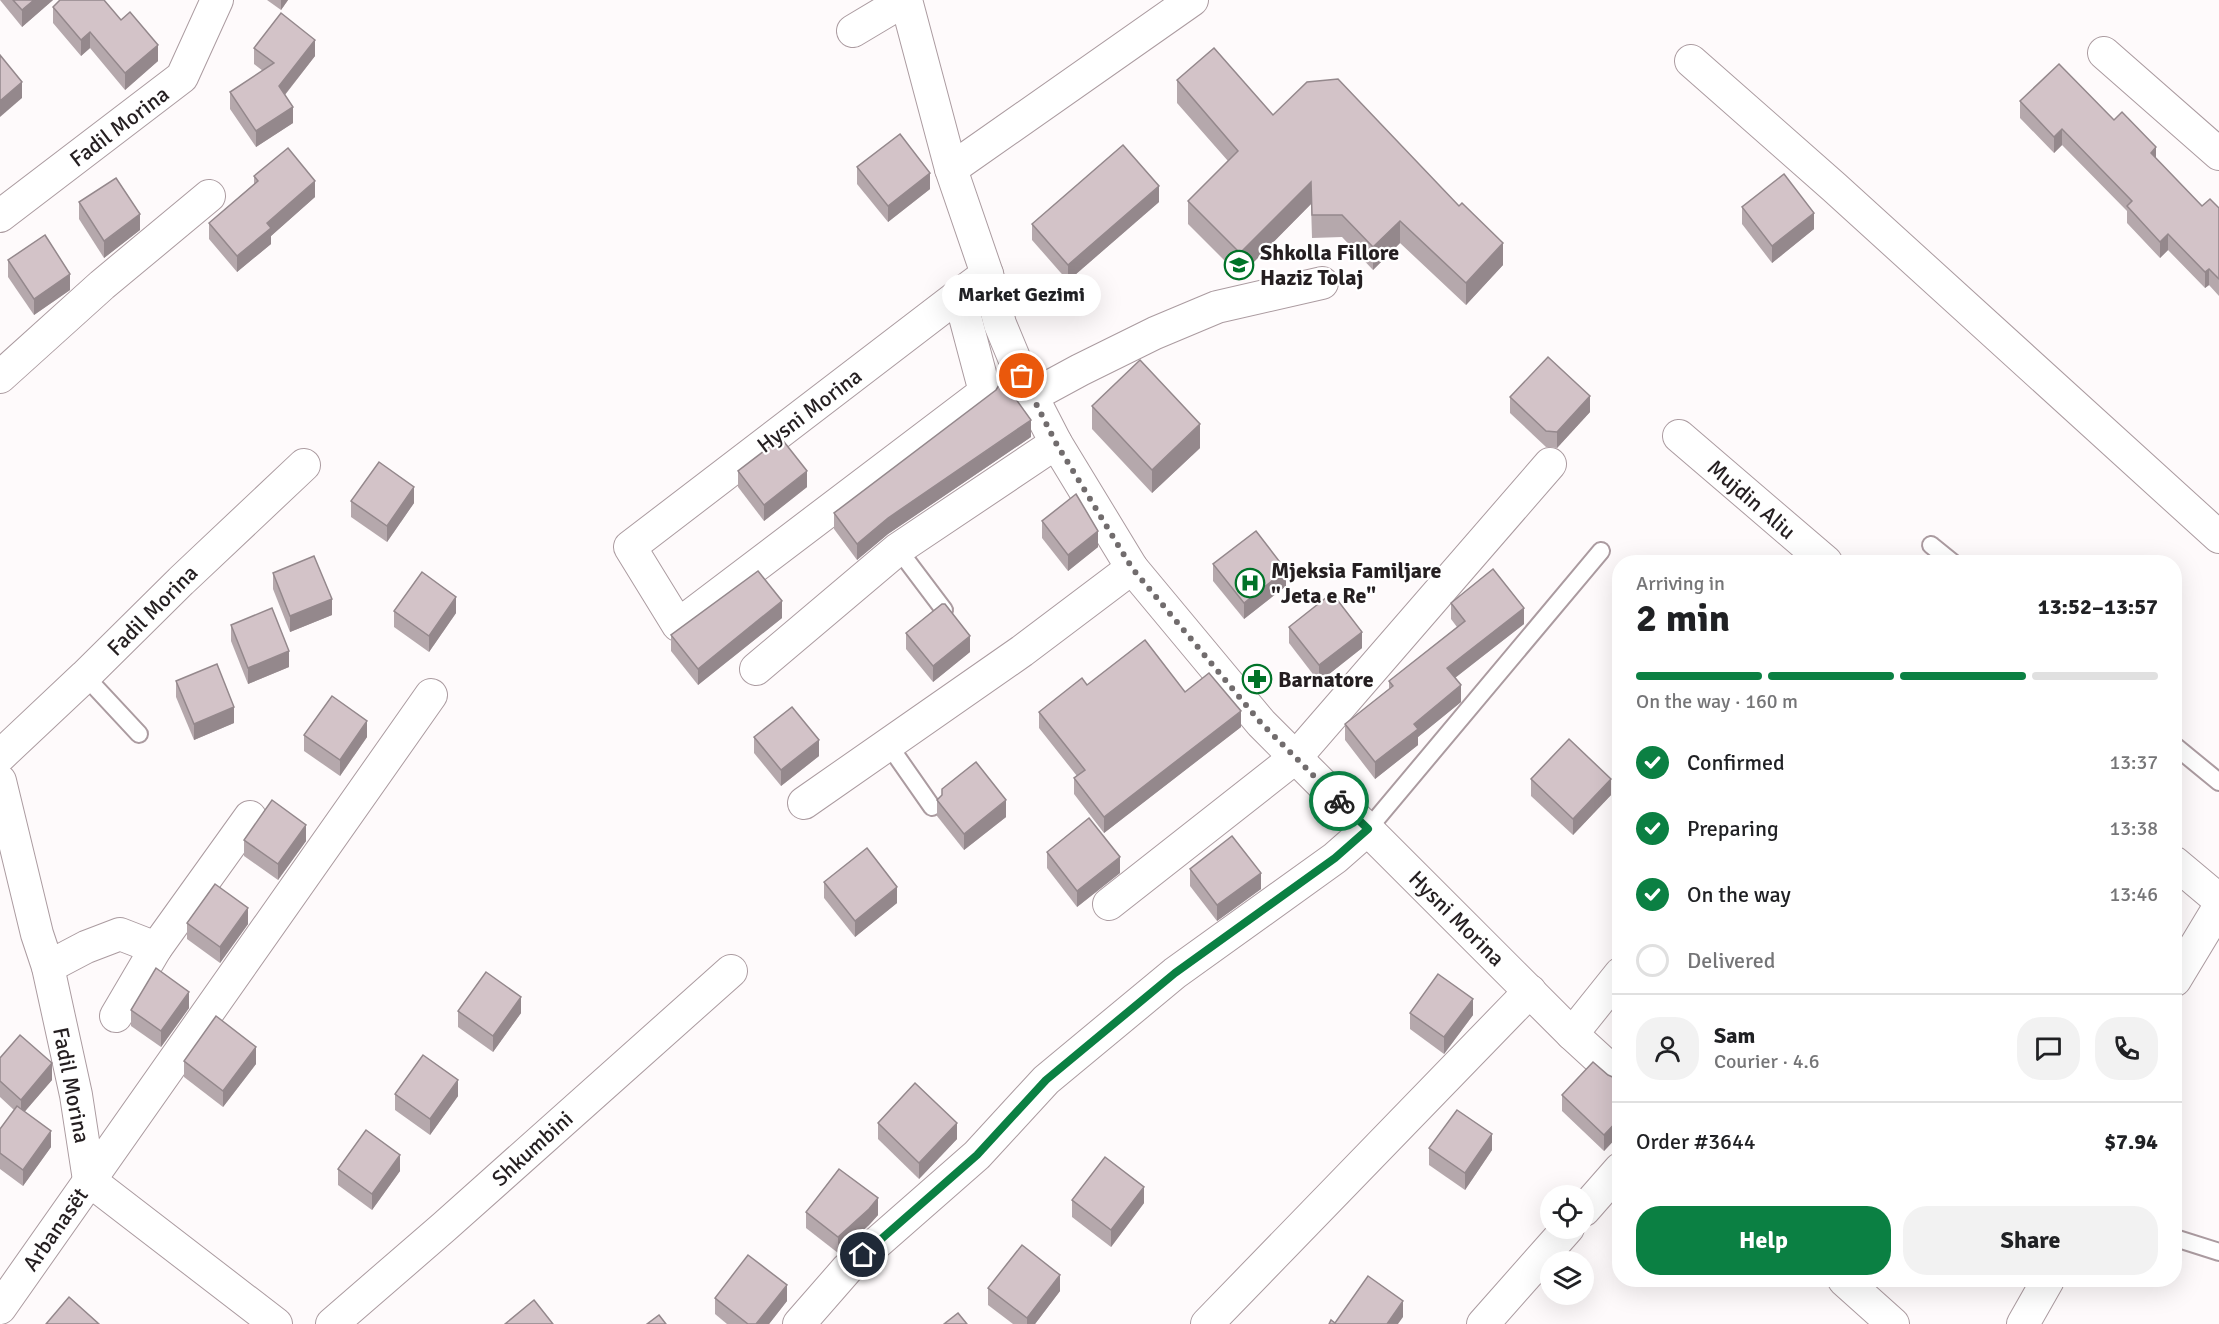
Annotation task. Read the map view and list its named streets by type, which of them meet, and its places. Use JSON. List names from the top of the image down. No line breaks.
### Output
{"streets":{"street":["Fadil Morina","Hysni Morina","Mujdin Aliu","Shkumbini","Arbanasët"]},"crossings":[["Fadil Morina","Arbanasët"]],"places":{"school or university":["Shkolla Fillore Haziz Tolaj"],"other":["Market Gezimi"],"hospital":["Mjeksia Familjare \"Jeta e Re\""],"pharmacy":["Barnatore"]},"page":{"bubble":"Market Gezimi","heading":["2 min","Arriving in","13:52–13:57"],"panel":["Sam","Courier · 4.6","Order #3644","$7.94"],"bar":"On the way · 160 m","list":[["Confirmed","13:37"],["Preparing","13:38"],["On the way","13:46"],"Delivered"],"buttons":["Help","Share"]}}
